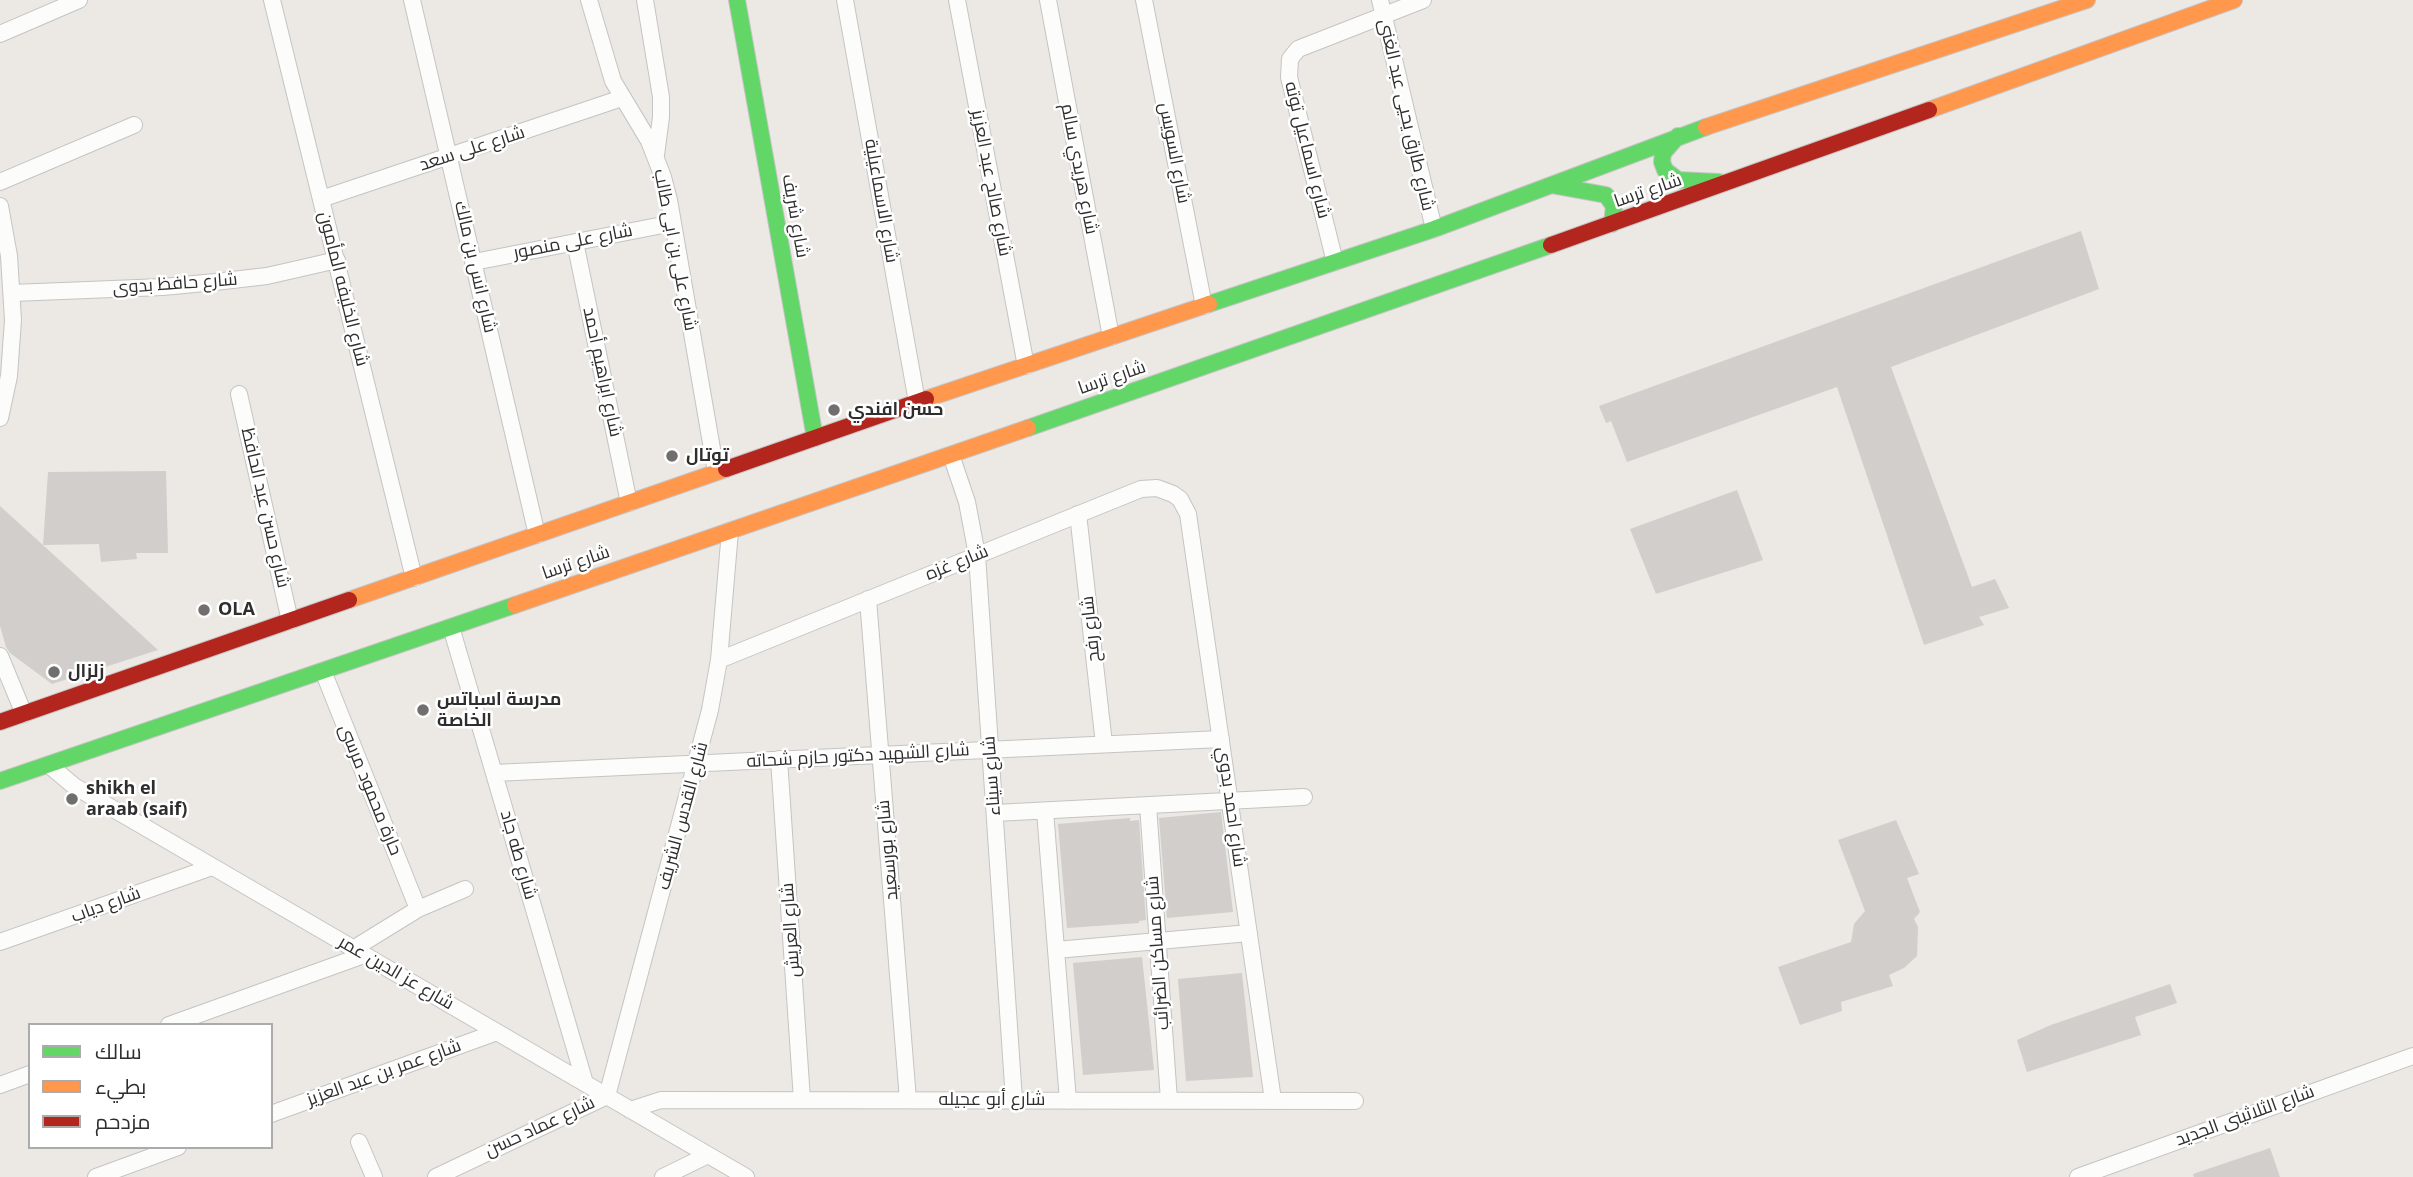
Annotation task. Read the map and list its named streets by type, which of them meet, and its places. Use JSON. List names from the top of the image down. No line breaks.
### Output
{"streets":{"main road":["شارع ترسا","شارع شريف"],"street":["شارع طارق يحيى عبد الغنى","شارع على سعد","شارع اسماعيل توته","شارع السويس","شارع هريدي سالم","شارع صالح عبد العزيز","شارع الاسماعيلية","شارع على منصور","شارع على بن ابى طالب","شارع انس بن مالك","شارع حافظ بدوى","شارع الخليفه المأمون","شارع ابراهيم أحمد","شارع حسن عبد الحافظ","شارع غزه","شارع رفح","شارع الشهيد دكتور حازم شحاته","شارع سيناء","حارة محمود مرسى","شارع احمد بدوي","شارع القدس الشريف","شارع بورسعيد","شارع طه جاد","شارع دياب","شارع العريش","شارع مساكن الضرائب","شارع عز الدين عمر","شارع عمر بن عبد العزيز","شارع أبو عجيله","شارع الثلاثينى الجديد","شارع عماد حسن"]},"crossings":[["شارع طارق يحيى عبد الغنى","شارع اسماعيل توته"],["شارع على سعد","شارع على بن ابى طالب"],["شارع على سعد","شارع انس بن مالك"],["شارع على سعد","شارع الخليفه المأمون"],["شارع ترسا","شارع سيناء"],["شارع ترسا","حارة محمود مرسى"],["شارع ترسا","شارع القدس الشريف"],["شارع ترسا","شارع طه جاد"],["شارع ترسا","شارع عز الدين عمر"],["شارع على منصور","شارع على بن ابى طالب"],["شارع على منصور","شارع انس بن مالك"],["شارع على منصور","شارع ابراهيم أحمد"],["شارع حافظ بدوى","شارع الخليفه المأمون"],["شارع غزه","شارع رفح"],["شارع غزه","شارع سيناء"],["شارع غزه","شارع احمد بدوي"],["شارع غزه","شارع القدس الشريف"],["شارع غزه","شارع بورسعيد"],["شارع رفح","شارع الشهيد دكتور حازم شحاته"],["شارع الشهيد دكتور حازم شحاته","شارع سيناء"],["شارع الشهيد دكتور حازم شحاته","شارع احمد بدوي"],["شارع الشهيد دكتور حازم شحاته","شارع القدس الشريف"],["شارع الشهيد دكتور حازم شحاته","شارع بورسعيد"],["شارع الشهيد دكتور حازم شحاته","شارع طه جاد"],["شارع الشهيد دكتور حازم شحاته","شارع العريش"],["شارع سيناء","شارع أبو عجيله"],["شارع احمد بدوي","شارع أبو عجيله"],["شارع القدس الشريف","شارع عز الدين عمر"],["شارع القدس الشريف","شارع عماد حسن"],["شارع بورسعيد","شارع أبو عجيله"],["شارع طه جاد","شارع عز الدين عمر"],["شارع دياب","شارع عز الدين عمر"],["شارع العريش","شارع أبو عجيله"],["شارع مساكن الضرائب","شارع أبو عجيله"],["شارع عز الدين عمر","شارع عمر بن عبد العزيز"],["شارع عز الدين عمر","شارع أبو عجيله"],["شارع عز الدين عمر","شارع عماد حسن"]],"places":["حسن افندي","توتال","OLA","زلزال","مدرسة اسباتس الخاصة","shikh el araab (saif)"],"legend":["سالك","بطيء","مزدحم"]}
